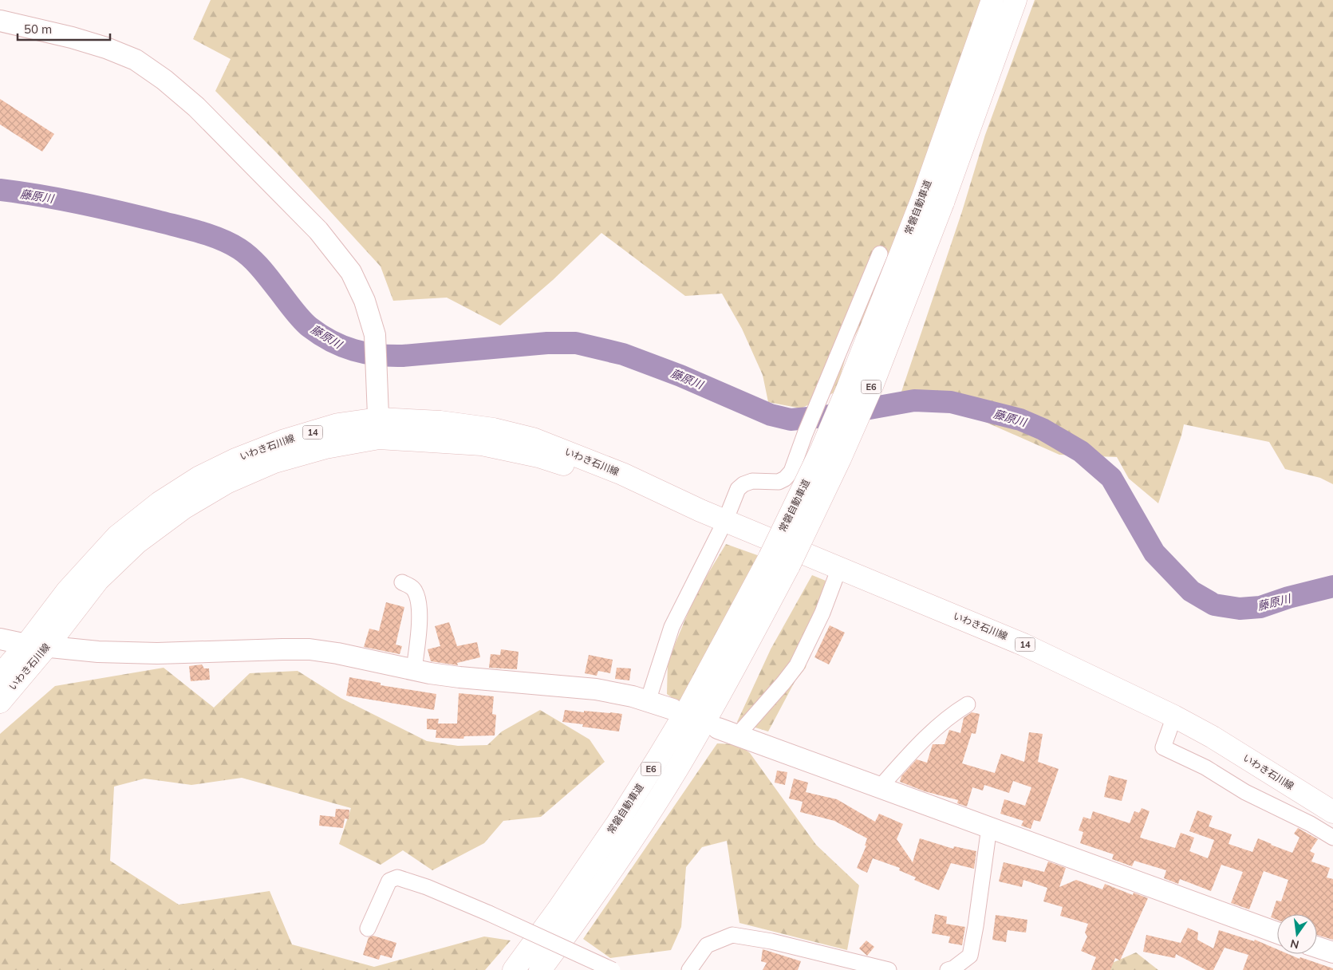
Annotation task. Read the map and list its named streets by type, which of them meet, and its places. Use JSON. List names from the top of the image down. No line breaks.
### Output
{"streets":{"main road":["常磐自動車道","E6","14","いわき石川線"]},"water":["藤原川"],"scale_bar":"50 m","north":"bottom"}
